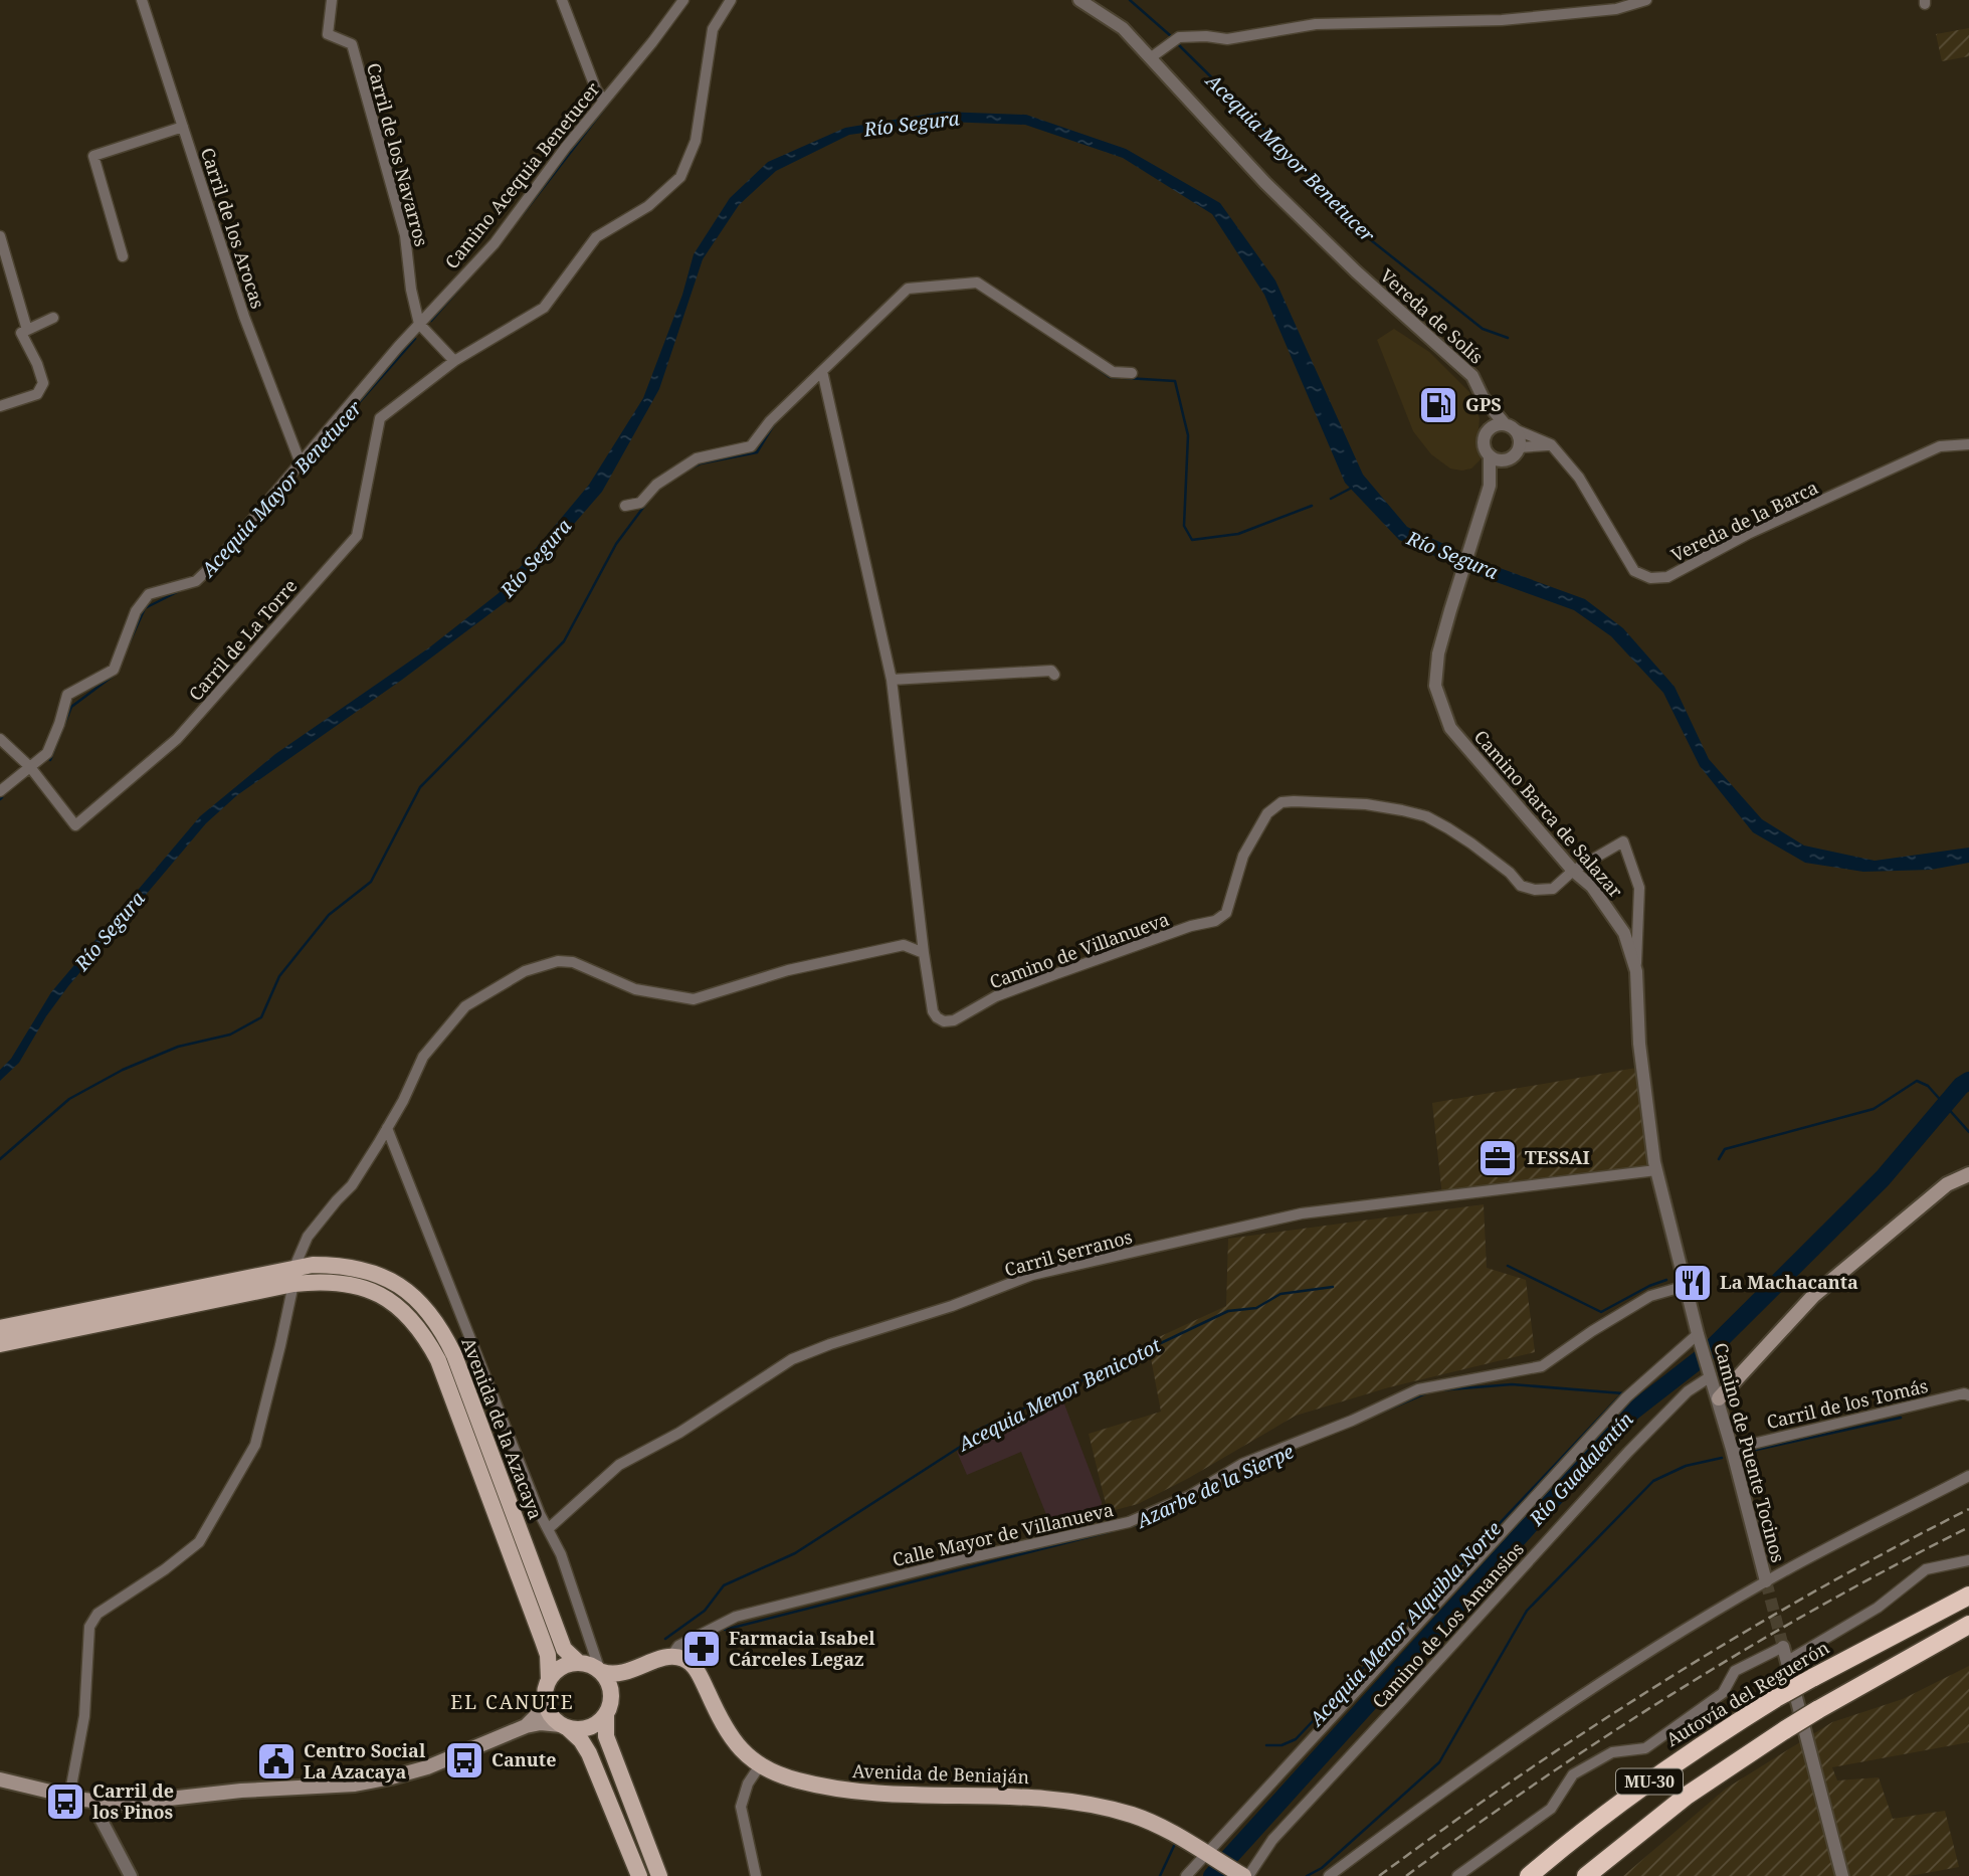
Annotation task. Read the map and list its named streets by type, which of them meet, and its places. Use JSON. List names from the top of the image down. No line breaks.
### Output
{"streets":{"highway":["Autovía del Reguerón","MU-30"],"main road":["Avenida de la Azacaya","Avenida de Beniaján"],"street":["Carril de los Navarros","Camino Acequia Benetucer","Carril de los Arocas","Vereda de Solís","Vereda de la Barca","Carril de La Torre","Camino Barca de Salazar","Camino de Villanueva","Carril Serranos","Carril de los Tomás","Camino de Puente Tocinos","Calle Mayor de Villanueva","Camino de Los Amansios"]},"crossings":[["Carril de los Navarros","Camino Acequia Benetucer"],["Camino Acequia Benetucer","Carril de los Arocas"],["Camino Acequia Benetucer","Carril de La Torre"],["Vereda de Solís","Camino Barca de Salazar"],["Camino Barca de Salazar","Camino de Villanueva"],["Camino Barca de Salazar","Carril Serranos"],["Camino Barca de Salazar","Camino de Puente Tocinos"],["Camino Barca de Salazar","Calle Mayor de Villanueva"],["Carril de los Tomás","Camino de Puente Tocinos"],["Camino de Puente Tocinos","Camino de Los Amansios"],["Calle Mayor de Villanueva","Avenida de Beniaján"],["Camino de Los Amansios","Avenida de Beniaján"]],"districts":["EL CANUTE"],"water":["Río Segura","Acequia Mayor Benetucer","Acequia Menor Benicotot","Río Guadalentín","Azarbe de la Sierpe","Acequia Menor Alquibla Norte"],"places":{"fuel station":["GPS"],"office":["TESSAI"],"restaurant":["La Machacanta"],"pharmacy":["Farmacia Isabel Cárceles Legaz"],"bus stop":["Canute","Carril de los Pinos"],"public building":["Centro Social La Azacaya"]}}
